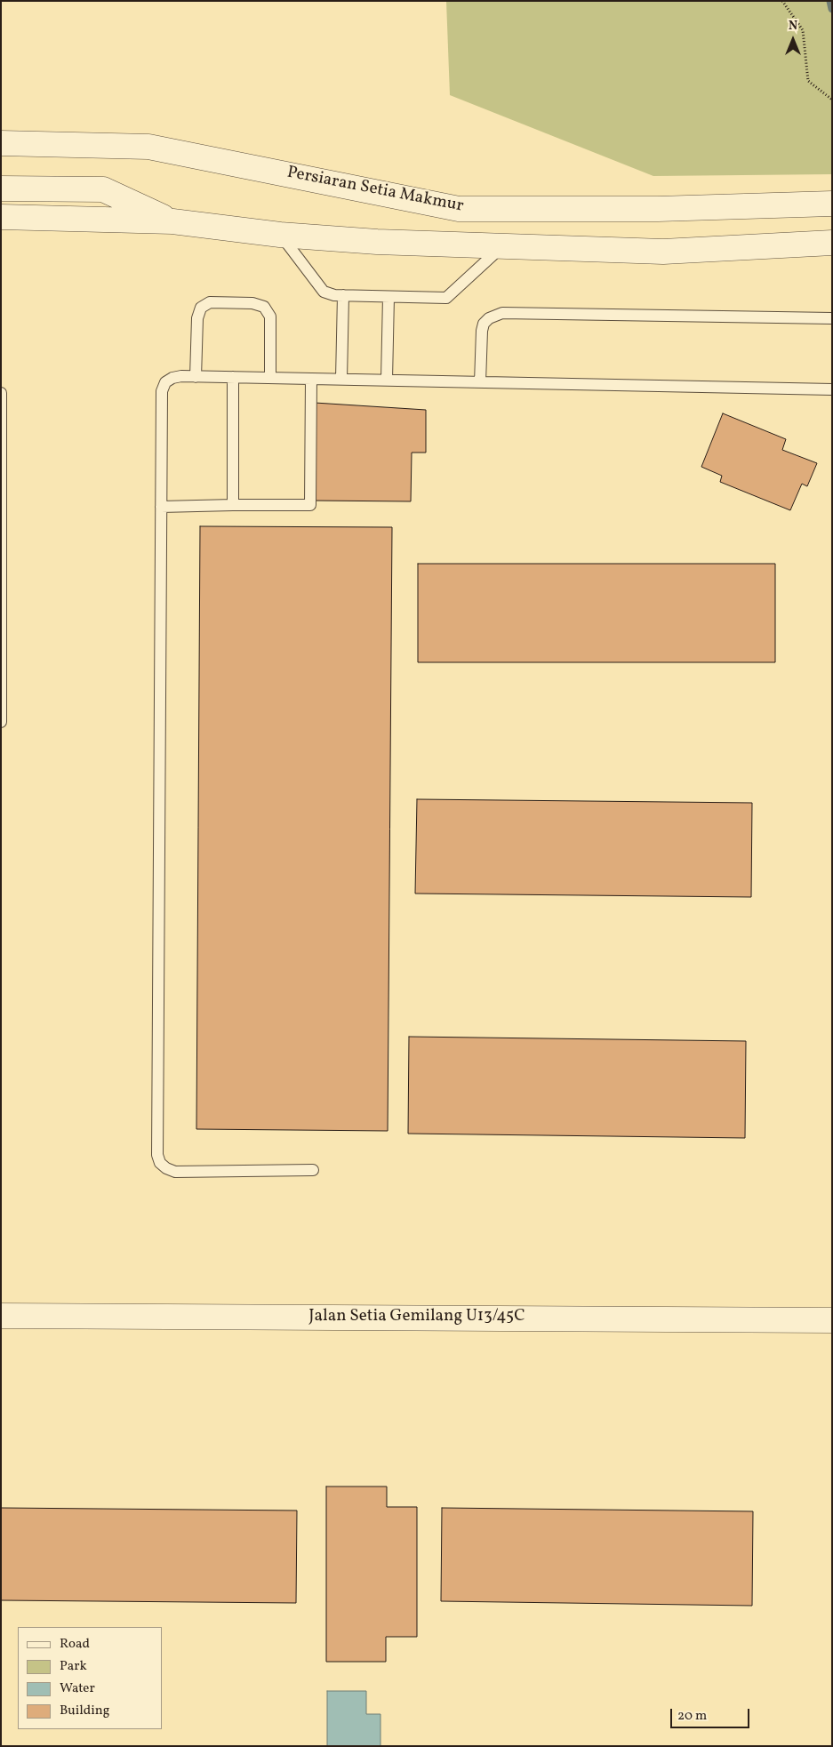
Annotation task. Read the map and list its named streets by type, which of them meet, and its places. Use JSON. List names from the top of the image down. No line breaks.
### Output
{"streets":{"street":["Persiaran Setia Makmur","Jalan Setia Gemilang U13/45C"]},"legend":["Road","Park","Water","Building"],"scale_bar":"20 m","north":"top"}
